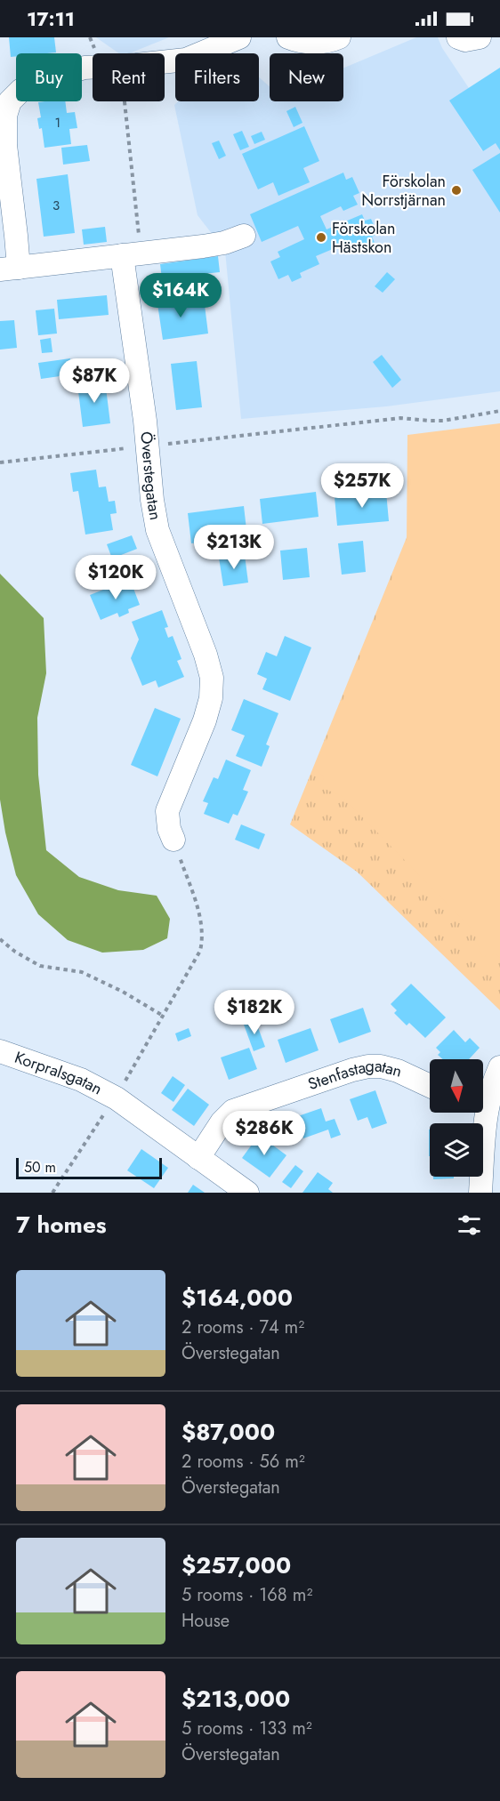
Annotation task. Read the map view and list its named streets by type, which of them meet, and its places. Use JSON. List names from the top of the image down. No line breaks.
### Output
{"streets":{"street":["Överstegatan","Korpralsgatan","Stenfastagatan"]},"places":["Förskolan Norrstjärnan","Förskolan Hästskon"],"house_numbers":["1","3"],"scale_bar":"50 m","north":"bottom","page":{"status":"17:11","chip":["Buy","Rent","Filters","New"],"price":["$164K","$87K","$257K","$213K","$120K","$182K","$286K"],"scale":"50 m","heading":"7 homes","list":[{"name":"$164,000","note":"2 rooms · 74 m² · Överstegatan"},{"name":"$87,000","note":"2 rooms · 56 m² · Överstegatan"},{"name":"$257,000","note":"5 rooms · 168 m² · House"},{"name":"$213,000","note":"5 rooms · 133 m² · Överstegatan"}]}}
